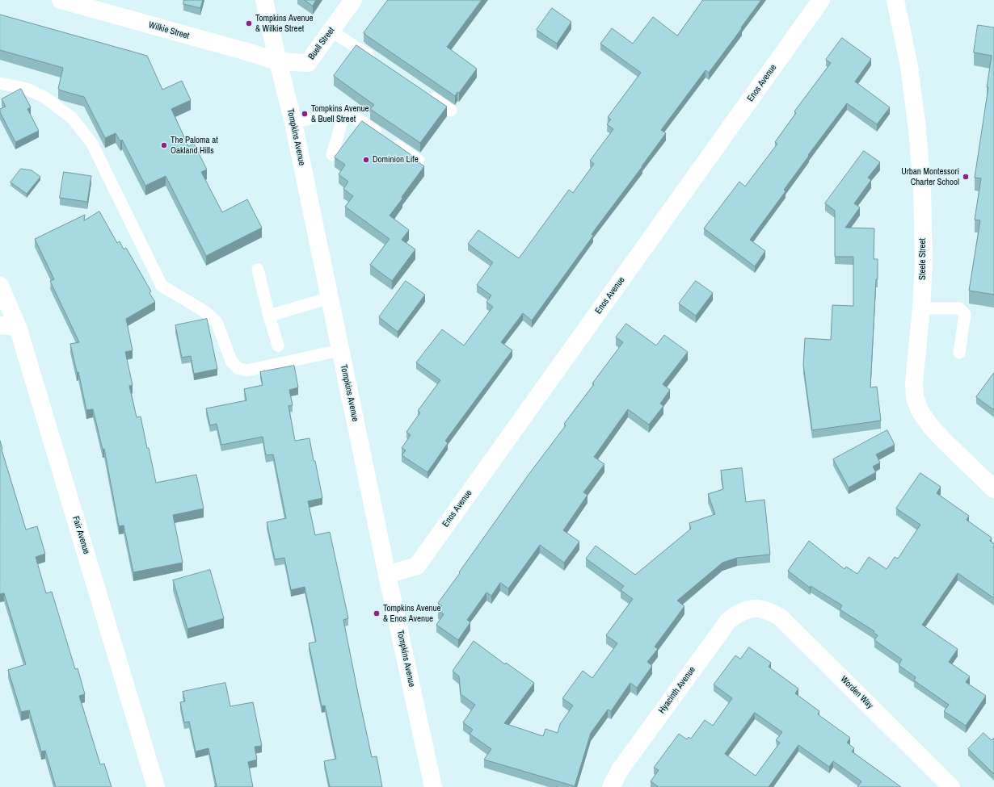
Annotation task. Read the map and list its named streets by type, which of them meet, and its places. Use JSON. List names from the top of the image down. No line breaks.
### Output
{"streets":{"street":["Wilkie Street","Buell Street","Enos Avenue","Tompkins Avenue","Steele Street","Fair Avenue","Hyacinth Avenue","Worden Way"]},"crossings":[["Wilkie Street","Buell Street"],["Wilkie Street","Tompkins Avenue"],["Buell Street","Tompkins Avenue"],["Enos Avenue","Tompkins Avenue"],["Hyacinth Avenue","Worden Way"]],"places":["Tompkins Avenue & Wilkie Street","Tompkins Avenue & Buell Street","The Paloma at Oakland Hills","Dominion Life","Urban Montessori Charter School","Tompkins Avenue & Enos Avenue"]}
